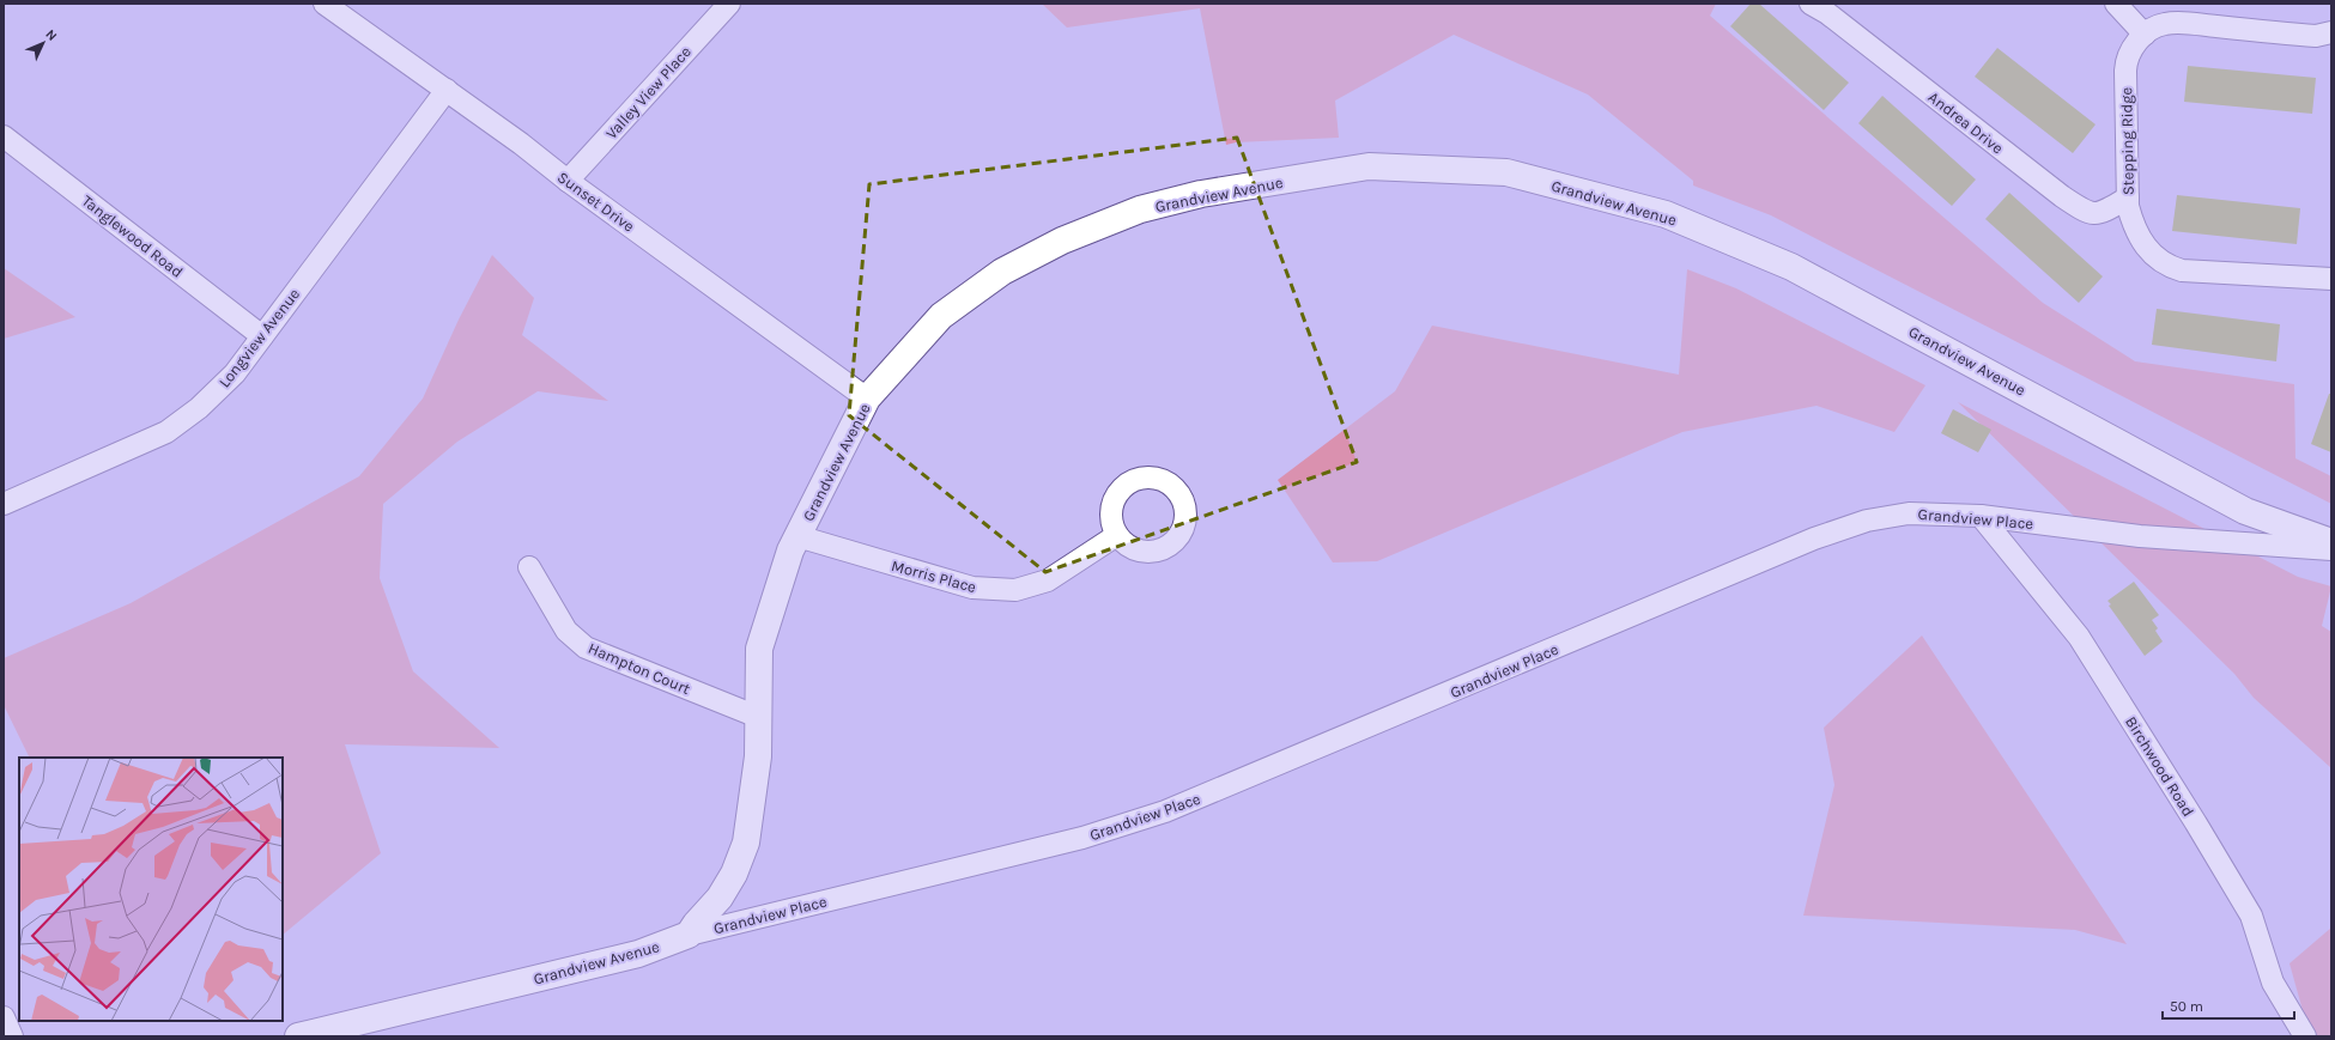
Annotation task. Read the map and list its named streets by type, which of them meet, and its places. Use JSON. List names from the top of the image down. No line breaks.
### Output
{"streets":{"main road":["Grandview Avenue"],"street":["Valley View Place","Andrea Drive","Stepping Ridge","Sunset Drive","Tanglewood Road","Longview Avenue","Grandview Place","Morris Place","Hampton Court","Birchwood Road"]},"crossings":[["Valley View Place","Sunset Drive"],["Andrea Drive","Stepping Ridge"],["Grandview Avenue","Sunset Drive"],["Grandview Avenue","Grandview Place"],["Grandview Avenue","Morris Place"],["Grandview Avenue","Hampton Court"],["Sunset Drive","Longview Avenue"],["Tanglewood Road","Longview Avenue"],["Grandview Place","Birchwood Road"]],"scale_bar":"50 m","north":"top right"}
